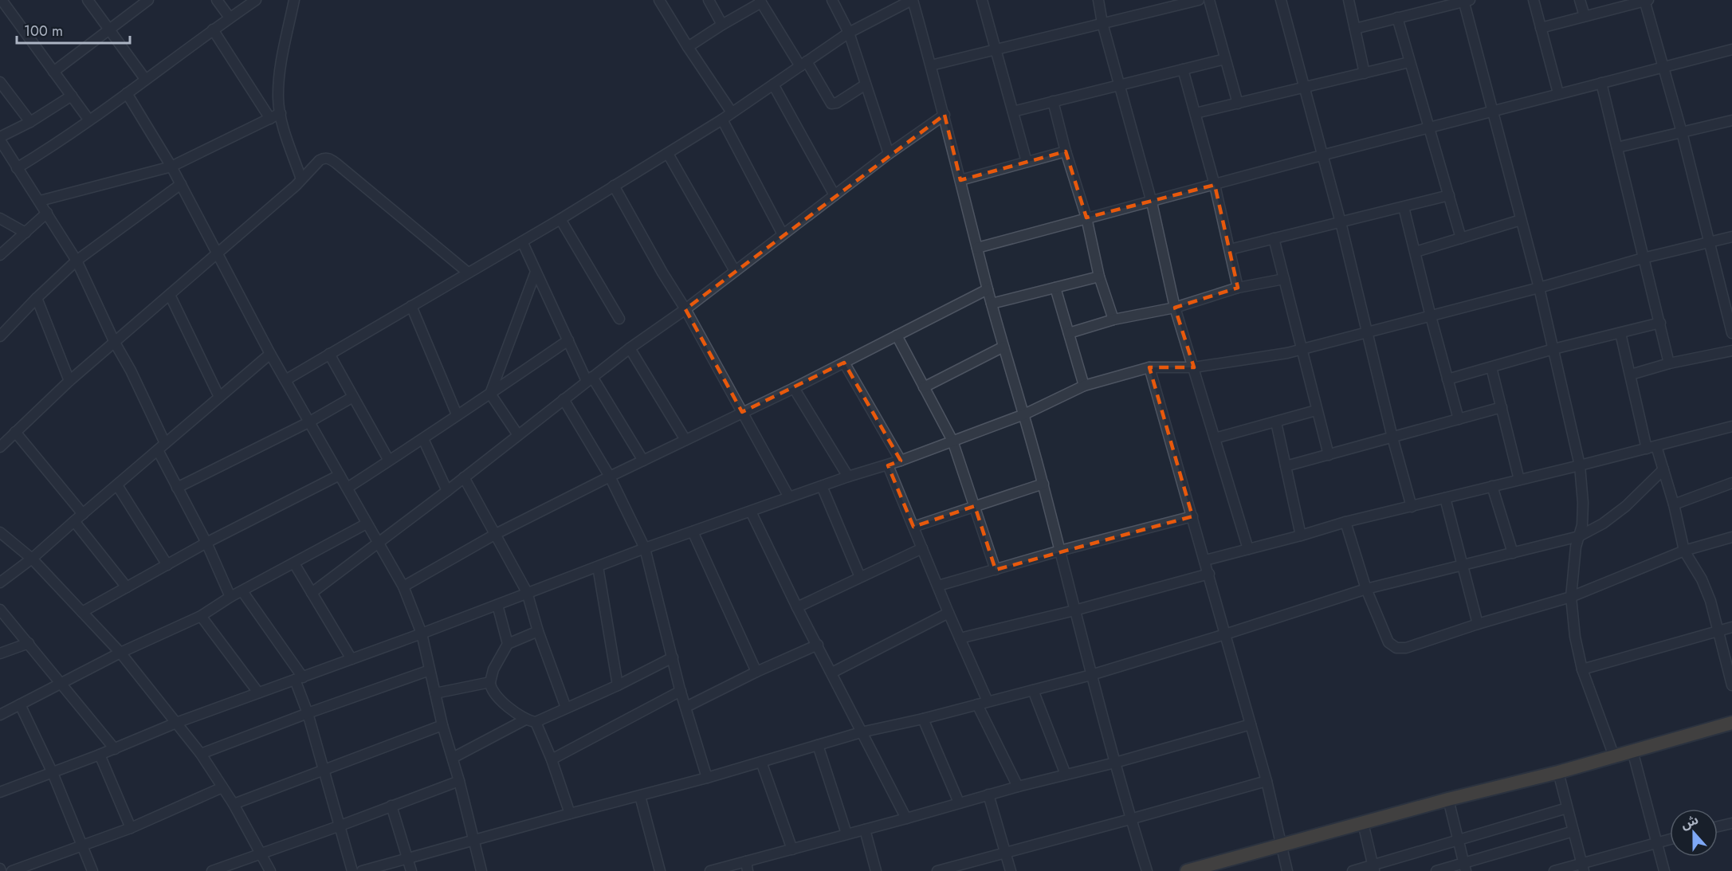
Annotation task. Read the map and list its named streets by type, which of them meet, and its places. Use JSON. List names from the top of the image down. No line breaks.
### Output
{"scale_bar":"100 m","north":"top"}
